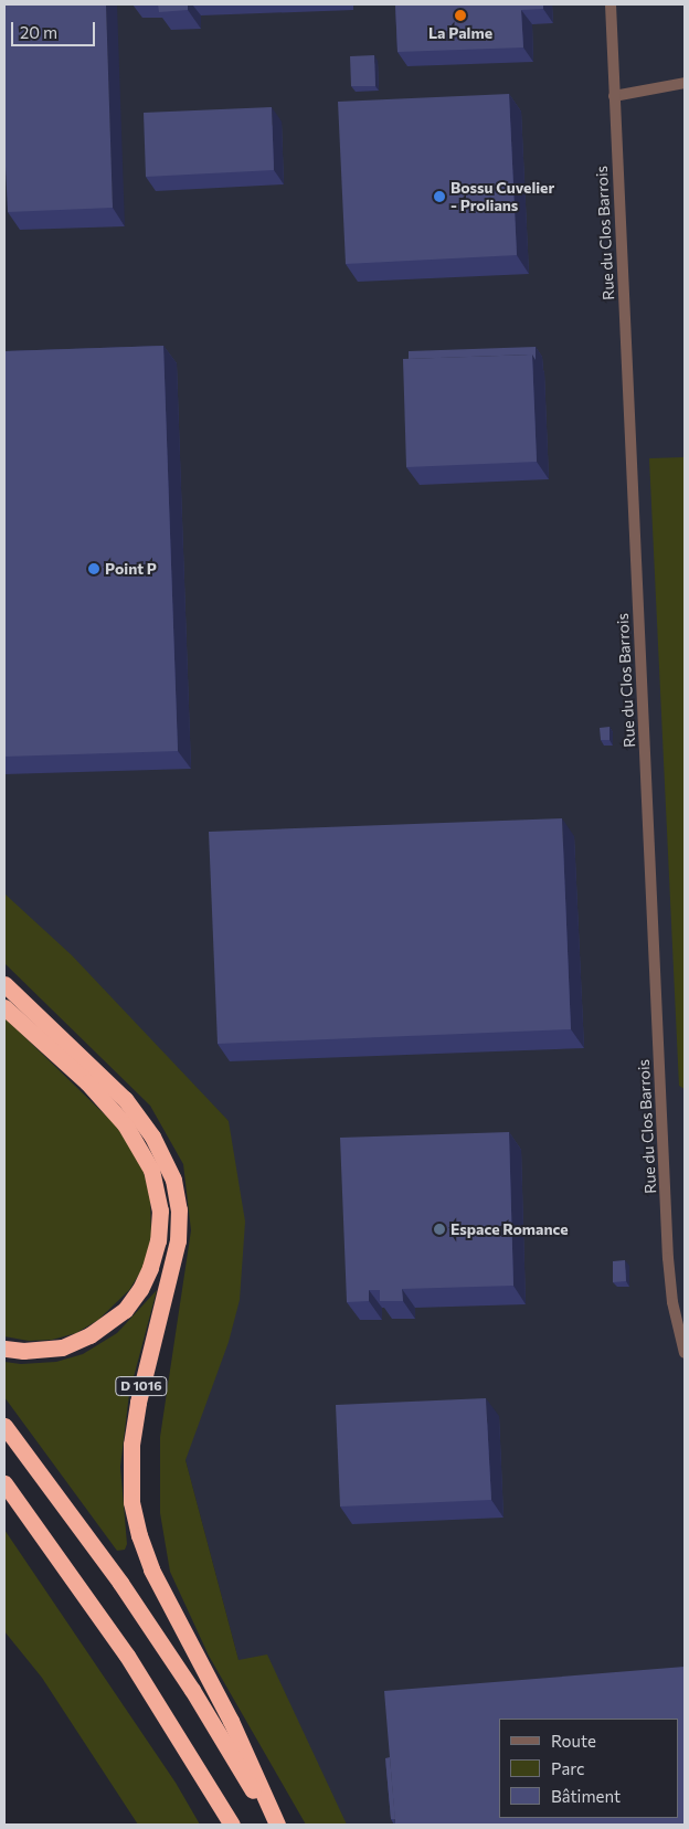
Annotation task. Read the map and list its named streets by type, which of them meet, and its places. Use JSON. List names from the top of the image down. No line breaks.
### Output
{"streets":{"highway":["D 1016"],"street":["Rue du Clos Barrois"]},"places":["La Palme","Bossu Cuvelier - Prolians","Point P","Espace Romance"],"legend":["Route","Parc","Bâtiment"],"scale_bar":"20 m"}
